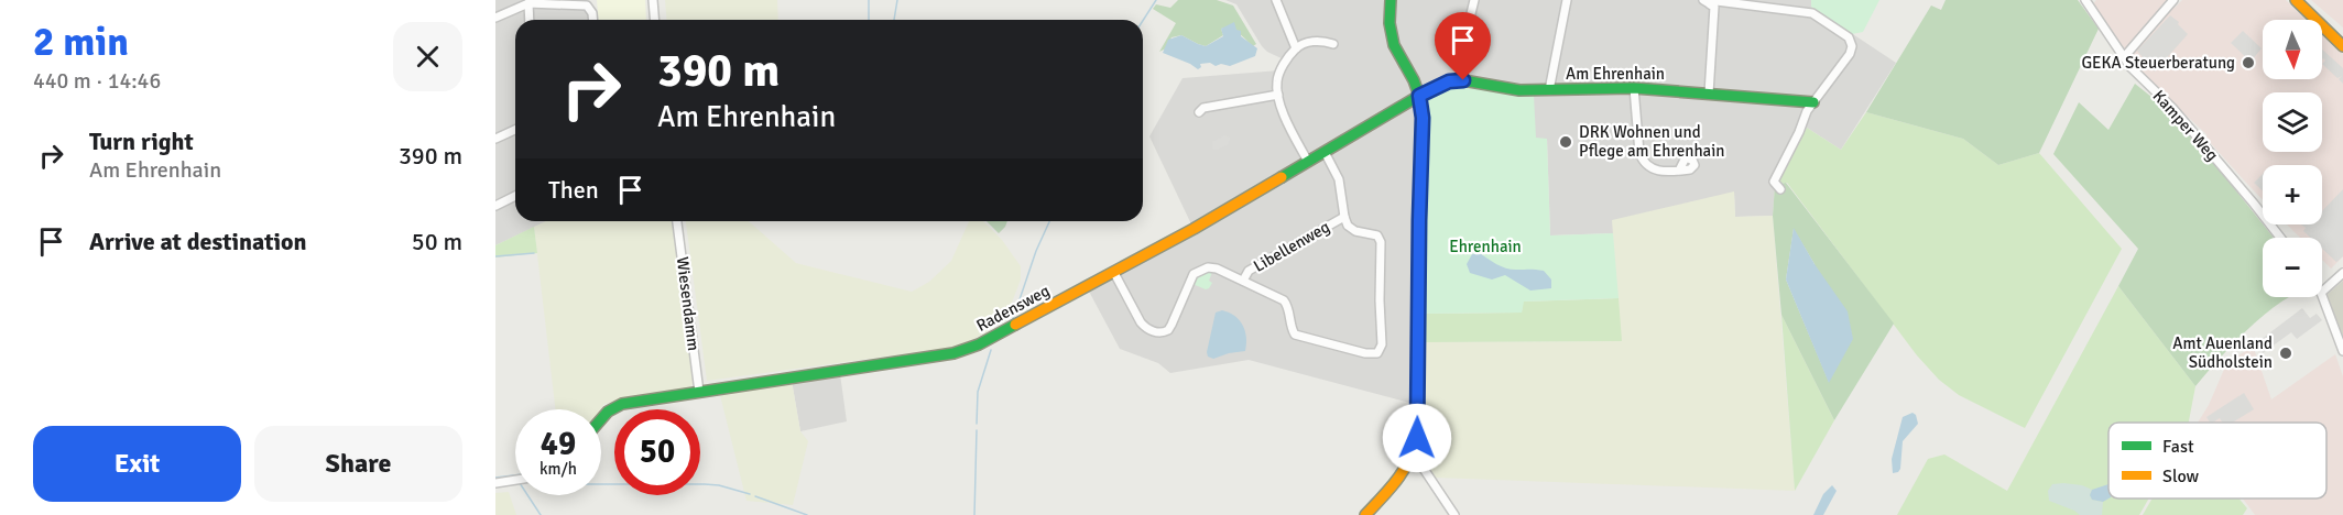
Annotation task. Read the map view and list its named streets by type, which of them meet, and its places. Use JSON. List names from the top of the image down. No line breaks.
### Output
{"streets":{"street":["Am Ehrenhain","Kamper Weg","Libellenweg","Wiesendamm","Radensweg"]},"crossings":[["Am Ehrenhain","Radensweg"],["Wiesendamm","Radensweg"]],"parks":["Ehrenhain"],"places":["GEKA Steuerberatung","DRK Wohnen und Pflege am Ehrenhain","Amt Auenland Südholstein"],"legend":["Fast","Slow"],"north":"bottom","page":{"heading":["2 min","440 m · 14:46"],"map_buttons":["+","−"],"turn":["390 m","Am Ehrenhain"],"list":[{"name":"Turn right","note":"Am Ehrenhain","value":"390 m"},{"name":"Arrive at destination","value":"50 m"}],"then":"Then","speed":"49 km/h","limit":"50","buttons":["Exit","Share"]}}
